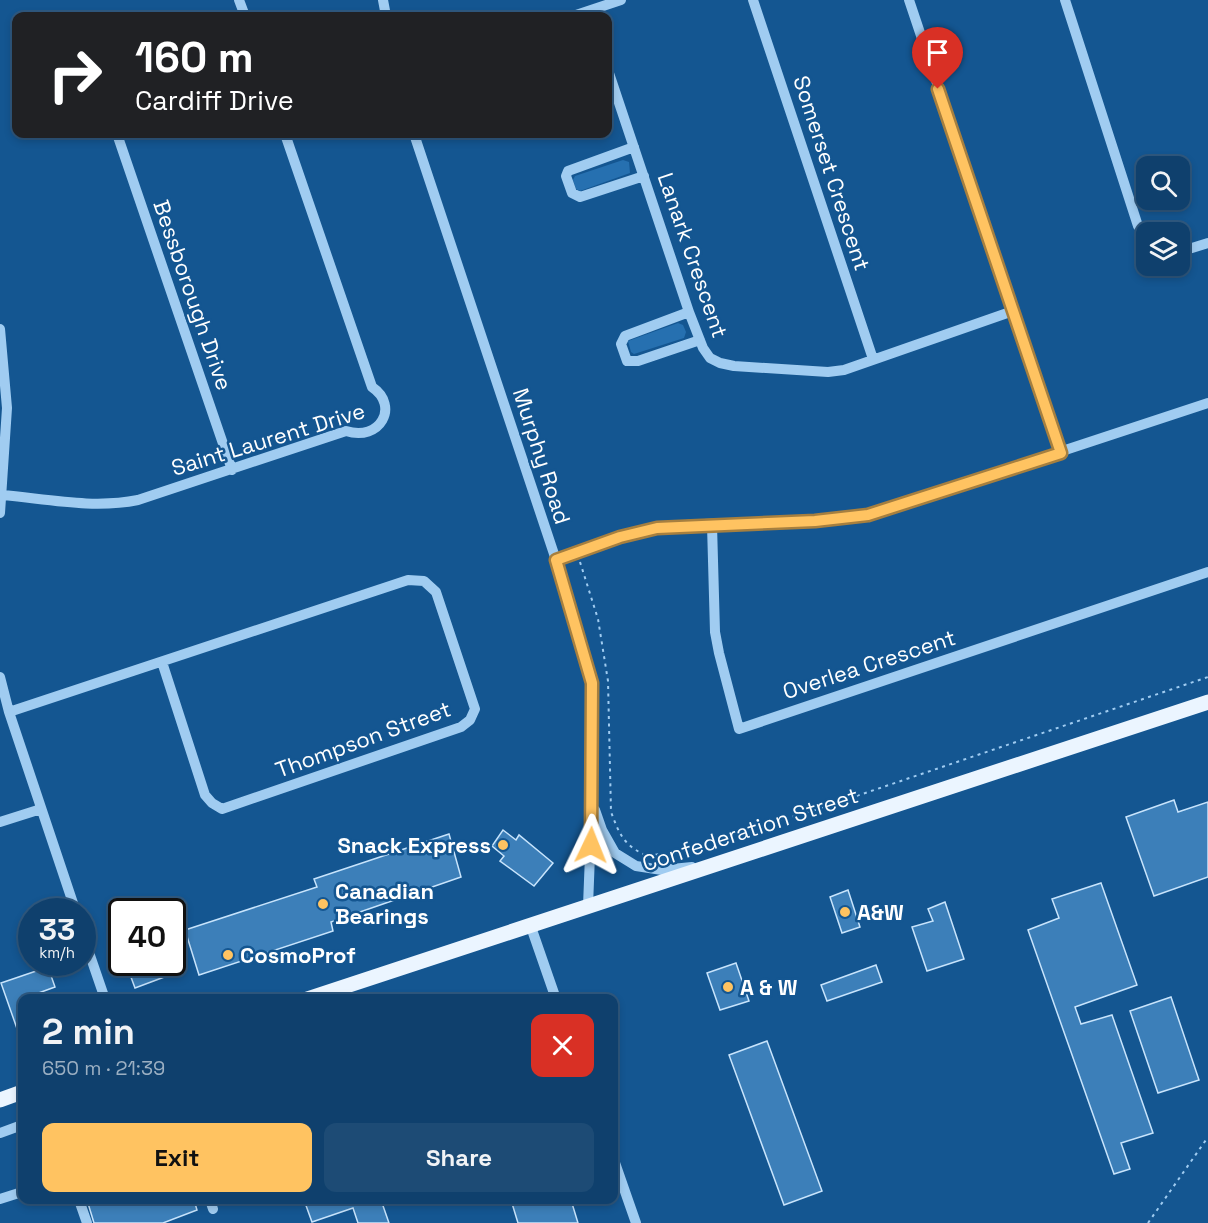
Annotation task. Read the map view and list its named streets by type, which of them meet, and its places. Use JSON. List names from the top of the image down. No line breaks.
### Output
{"streets":{"main road":["Confederation Street"],"street":["Somerset Crescent","Lanark Crescent","Bessborough Drive","Saint Laurent Drive","Murphy Road","Overlea Crescent","Thompson Street"]},"crossings":[["Somerset Crescent","Lanark Crescent"],["Bessborough Drive","Saint Laurent Drive"],["Murphy Road","Confederation Street"]],"places":["Snack Express","Canadian Bearings","A&W","CosmoProf","A & W"],"page":{"turn":["160 m","Cardiff Drive"],"speed":"33 km/h","limit":"40","heading":["2 min","650 m · 21:39"],"buttons":["Exit","Share"]}}
